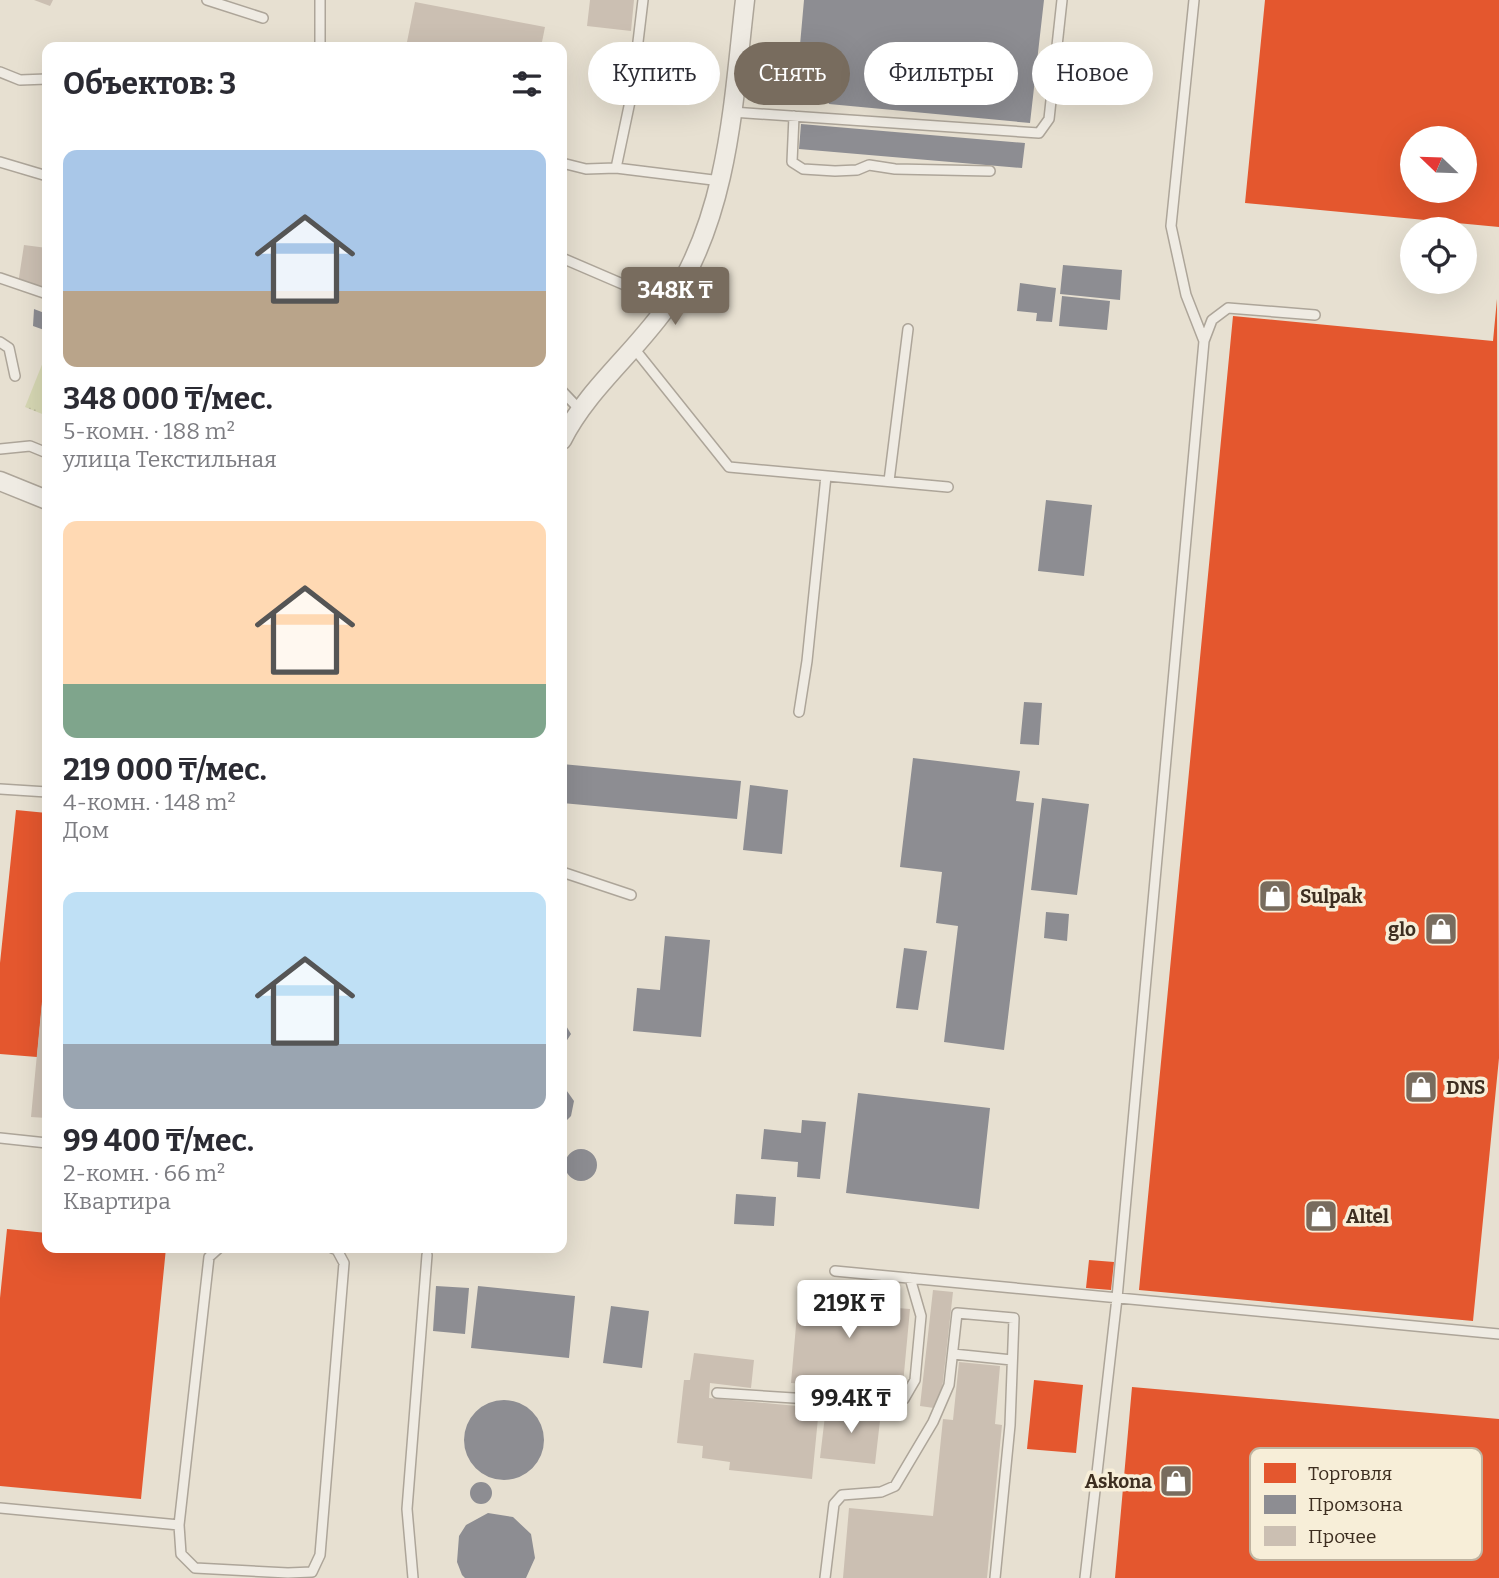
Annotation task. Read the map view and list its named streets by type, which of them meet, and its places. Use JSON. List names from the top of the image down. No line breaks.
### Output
{"places":{"shop":["Sulpak","glo","DNS","Altel","Askona"]},"legend":["Торговля","Промзона","Прочее"],"north":"top left","page":{"chip":["Купить","Снять","Фильтры","Новое"],"heading":"Объектов: 3","list":[{"name":"348 000 ₸/мес.","note":"5-комн. · 188 m² · улица Текстильная"},{"name":"219 000 ₸/мес.","note":"4-комн. · 148 m² · Дом"},{"name":"99 400 ₸/мес.","note":"2-комн. · 66 m² · Квартира"}],"price":["348K ₸","219K ₸","99.4K ₸"]}}
